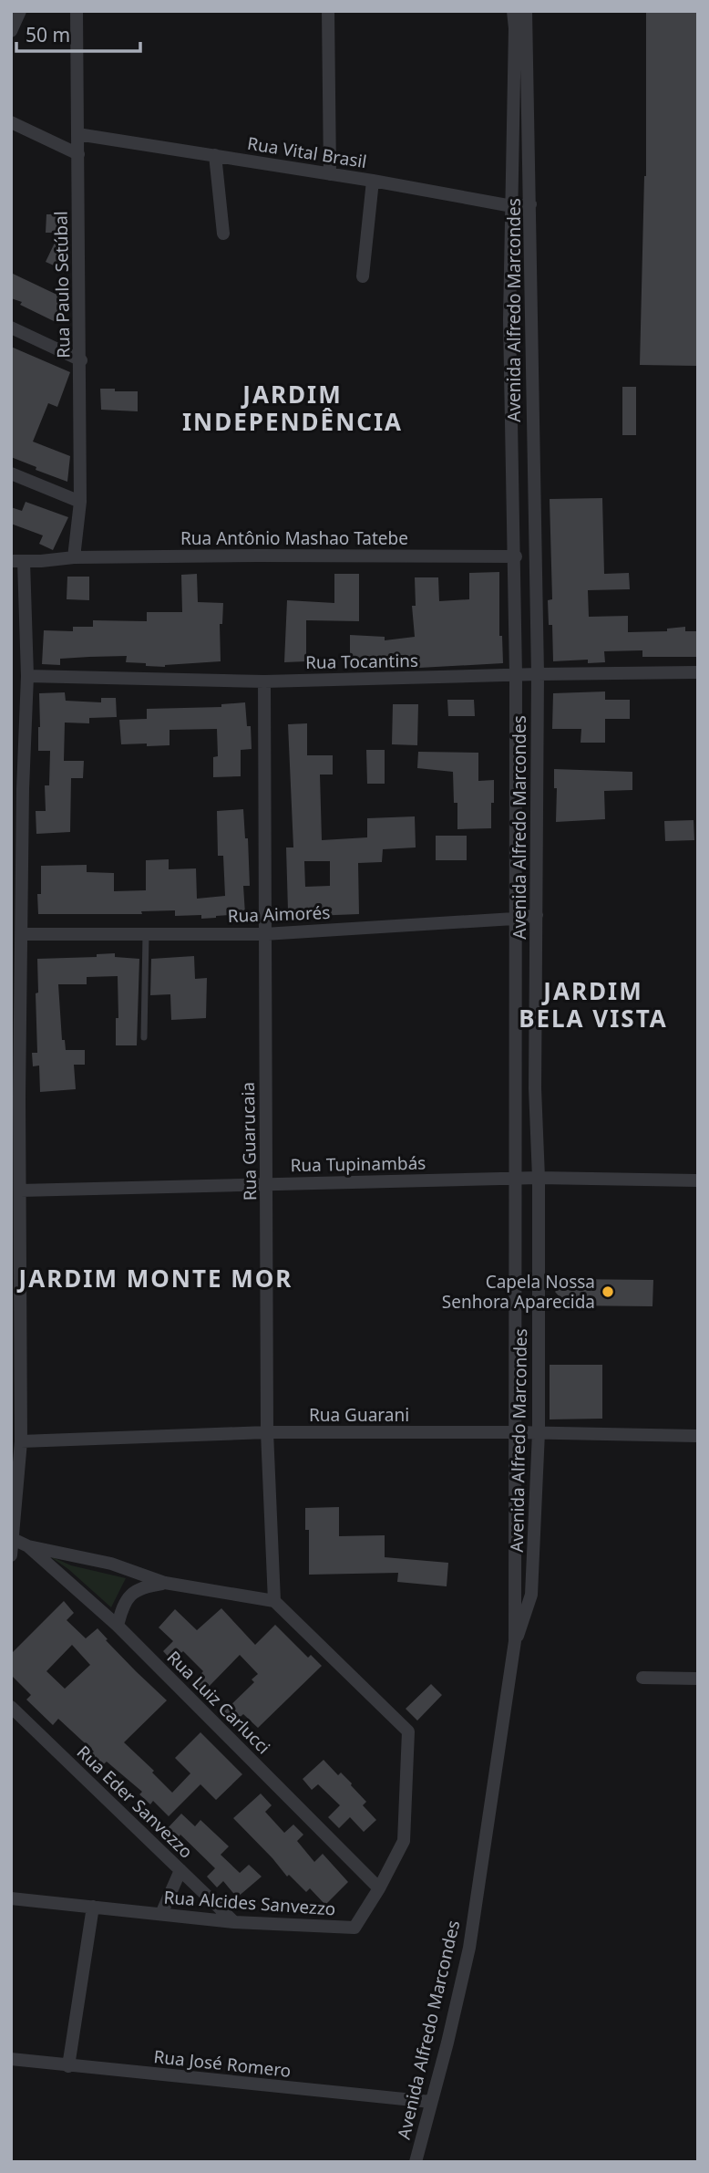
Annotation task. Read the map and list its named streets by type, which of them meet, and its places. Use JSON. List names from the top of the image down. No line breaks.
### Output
{"streets":{"street":["Rua Vital Brasil","Rua Paulo Setúbal","Avenida Alfredo Marcondes","Rua Antônio Mashao Tatebe","Rua Tocantins","Rua Aimorés","Rua Guarucaia","Rua Tupinambás","Rua Guarani","Rua Luiz Carlucci","Rua Eder Sanvezzo","Rua Alcides Sanvezzo","Rua José Romero"]},"crossings":[["Rua Vital Brasil","Rua Paulo Setúbal"],["Rua Vital Brasil","Avenida Alfredo Marcondes"],["Rua Paulo Setúbal","Rua Antônio Mashao Tatebe"],["Avenida Alfredo Marcondes","Rua Antônio Mashao Tatebe"],["Avenida Alfredo Marcondes","Rua Tocantins"],["Avenida Alfredo Marcondes","Rua Aimorés"],["Avenida Alfredo Marcondes","Rua Tupinambás"],["Avenida Alfredo Marcondes","Rua Guarani"],["Avenida Alfredo Marcondes","Rua José Romero"],["Rua Tocantins","Rua Guarucaia"],["Rua Aimorés","Rua Guarucaia"],["Rua Guarucaia","Rua Tupinambás"],["Rua Guarucaia","Rua Guarani"],["Rua Guarucaia","Rua Alcides Sanvezzo"],["Rua Luiz Carlucci","Rua Alcides Sanvezzo"],["Rua Eder Sanvezzo","Rua Alcides Sanvezzo"]],"districts":["JARDIM INDEPENDÊNCIA","JARDIM BELA VISTA","JARDIM MONTE MOR"],"places":["Capela Nossa Senhora Aparecida"],"scale_bar":"50 m"}
